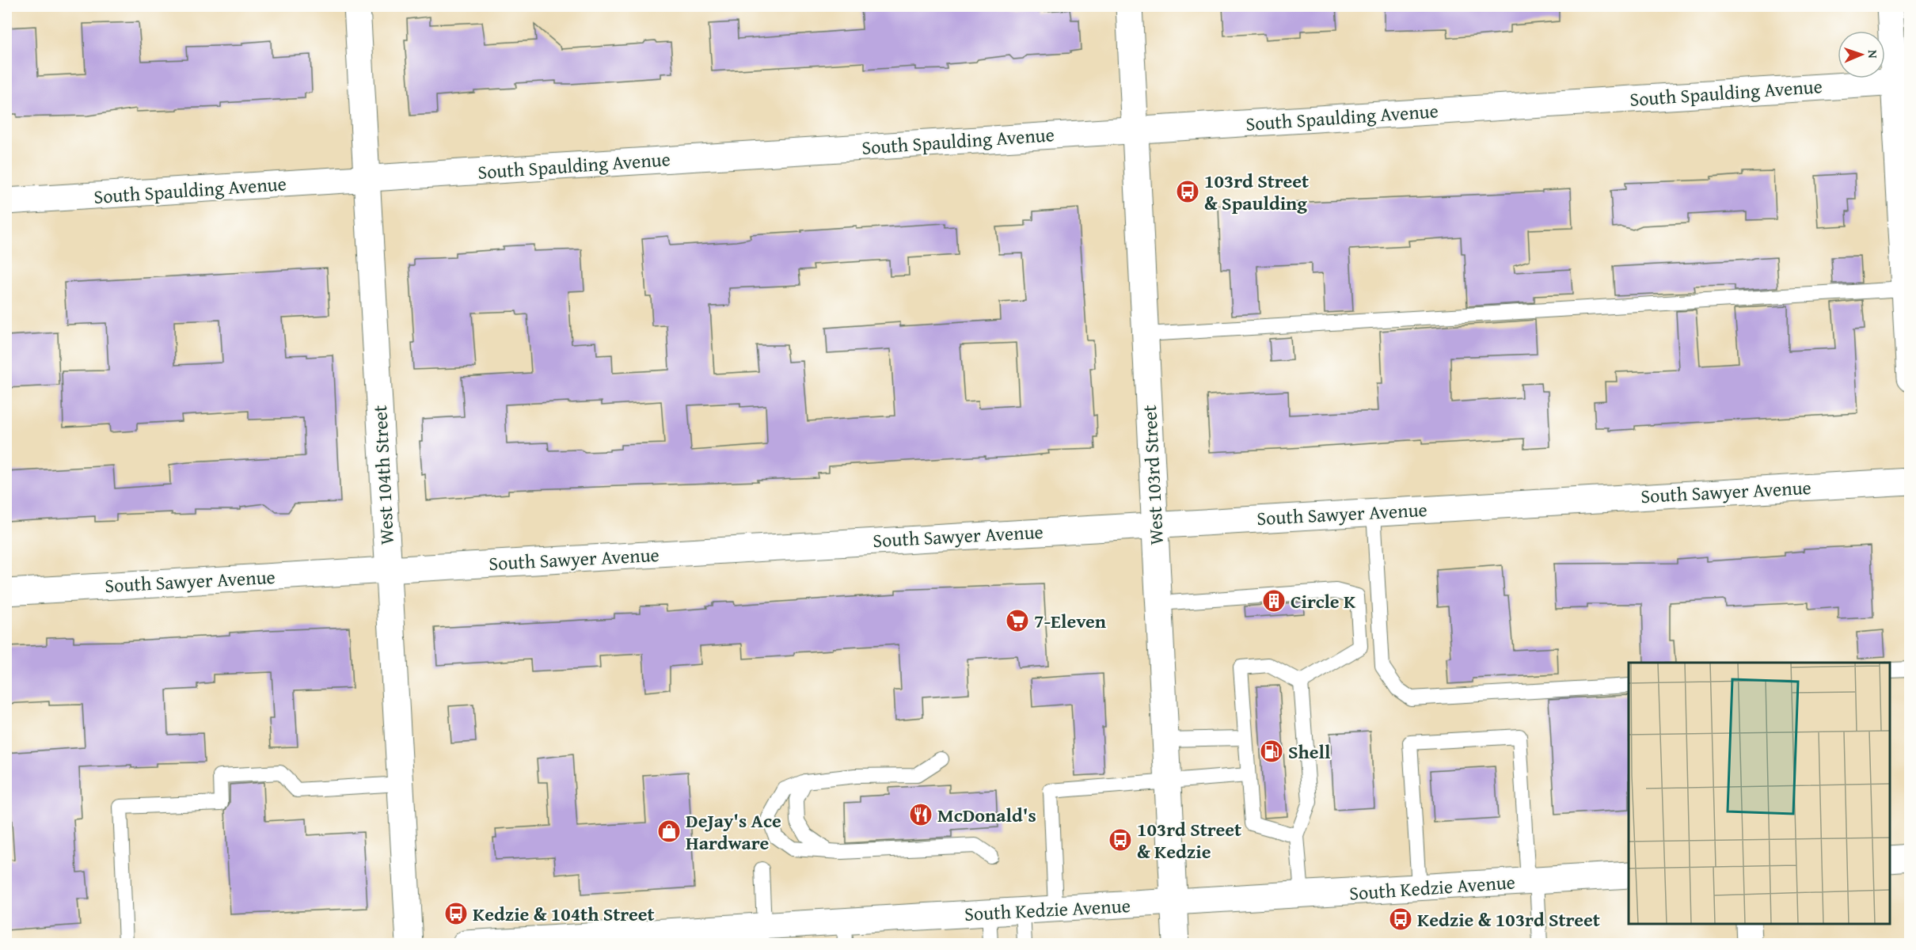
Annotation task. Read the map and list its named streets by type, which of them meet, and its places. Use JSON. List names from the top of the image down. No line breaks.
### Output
{"streets":{"street":["South Spaulding Avenue","West 104th Street","West 103rd Street","South Sawyer Avenue","South Kedzie Avenue"]},"crossings":[["South Spaulding Avenue","West 104th Street"],["South Spaulding Avenue","West 103rd Street"],["West 104th Street","South Sawyer Avenue"],["West 103rd Street","South Sawyer Avenue"],["West 103rd Street","South Kedzie Avenue"]],"places":{"bus stop":["103rd Street & Spaulding","103rd Street & Kedzie","Kedzie & 104th Street","Kedzie & 103rd Street"],"building":["Circle K"],"supermarket":["7-Eleven"],"fuel station":["Shell"],"restaurant":["McDonald's"],"shop":["DeJay's Ace Hardware"]},"north":"right"}
